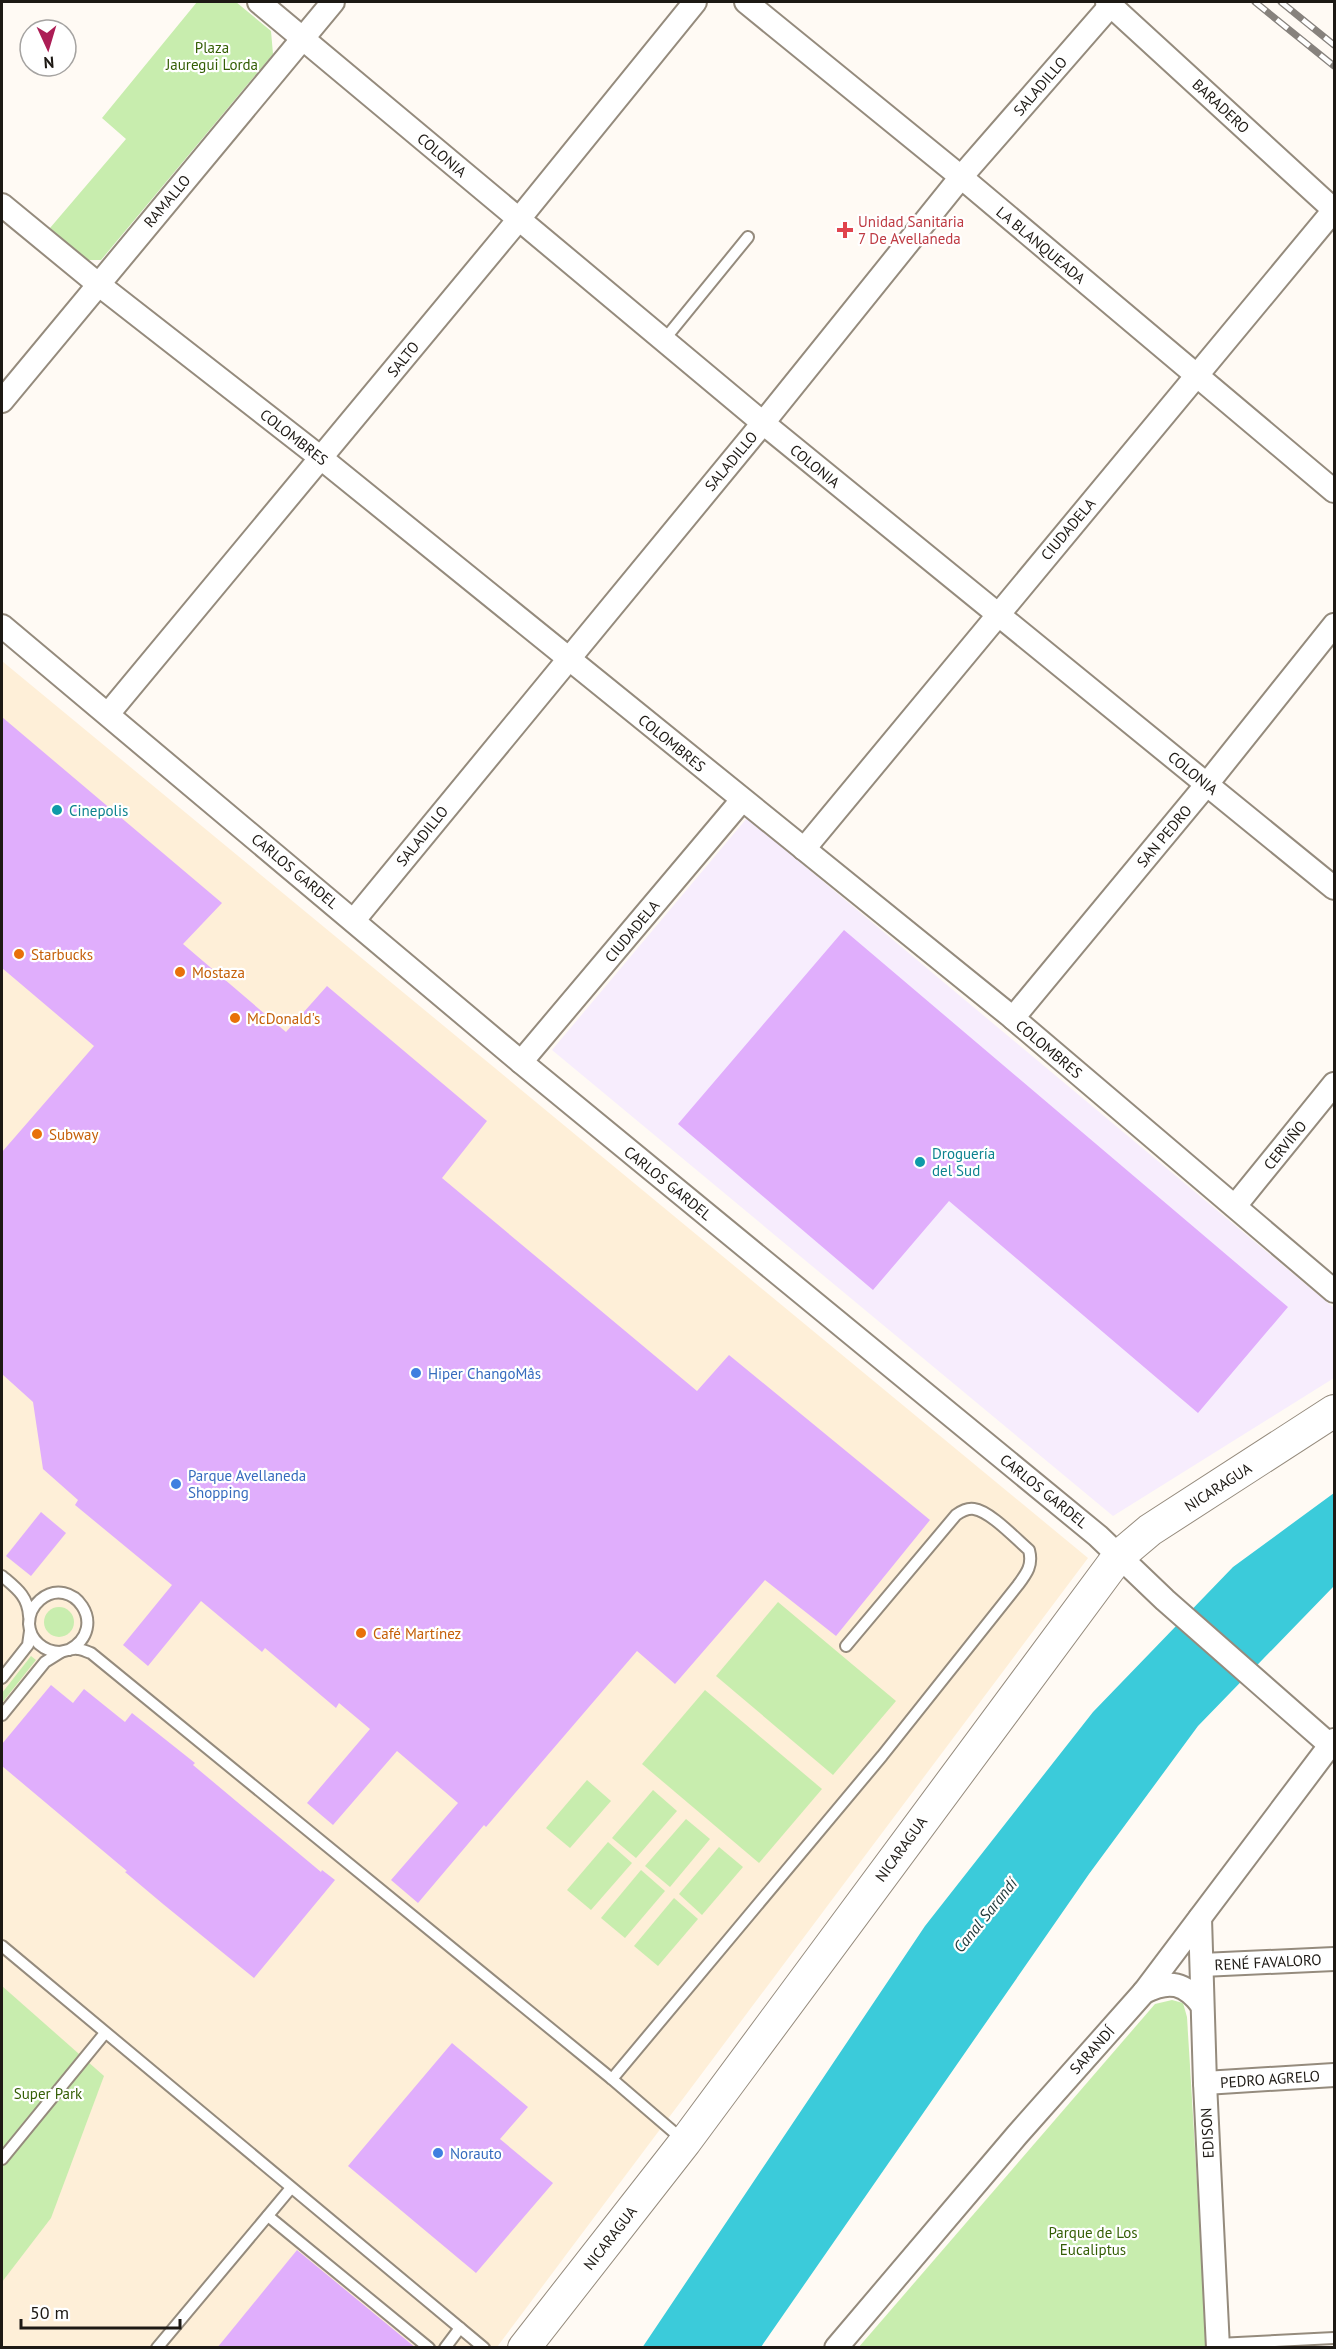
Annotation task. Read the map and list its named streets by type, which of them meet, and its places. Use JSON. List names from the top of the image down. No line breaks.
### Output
{"streets":{"main road":["NICARAGUA"],"street":["SALADILLO","BARADERO","COLONIA","RAMALLO","LA BLANQUEADA","SALTO","COLOMBRES","CIUDADELA","SAN PEDRO","CARLOS GARDEL","CERVIÑO","RENÉ FAVALORO","SARANDÍ","PEDRO AGRELO","EDISON"]},"crossings":[["SALADILLO","BARADERO"],["SALADILLO","COLONIA"],["SALADILLO","LA BLANQUEADA"],["SALADILLO","COLOMBRES"],["SALADILLO","CARLOS GARDEL"],["BARADERO","CIUDADELA"],["COLONIA","RAMALLO"],["COLONIA","SALTO"],["COLONIA","CIUDADELA"],["COLONIA","SAN PEDRO"],["RAMALLO","COLOMBRES"],["LA BLANQUEADA","CIUDADELA"],["SALTO","COLOMBRES"],["SALTO","CARLOS GARDEL"],["COLOMBRES","CIUDADELA"],["COLOMBRES","SAN PEDRO"],["COLOMBRES","CERVIÑO"],["CIUDADELA","CARLOS GARDEL"],["CARLOS GARDEL","NICARAGUA"],["CARLOS GARDEL","SARANDÍ"],["RENÉ FAVALORO","EDISON"],["SARANDÍ","EDISON"],["PEDRO AGRELO","EDISON"]],"water":["Canal Sarandí"],"parks":["Plaza Jauregui Lorda","Super Park","Parque de Los Eucaliptus"],"places":{"health":["Unidad Sanitaria 7 De Avellaneda"],"other":["Cinepolis","Starbucks","Mostaza","McDonald's","Subway","Droguería del Sud","Hiper ChangoMâs","Parque Avellaneda Shopping","Café Martínez","Norauto"]},"scale_bar":"50 m","north":"bottom"}
